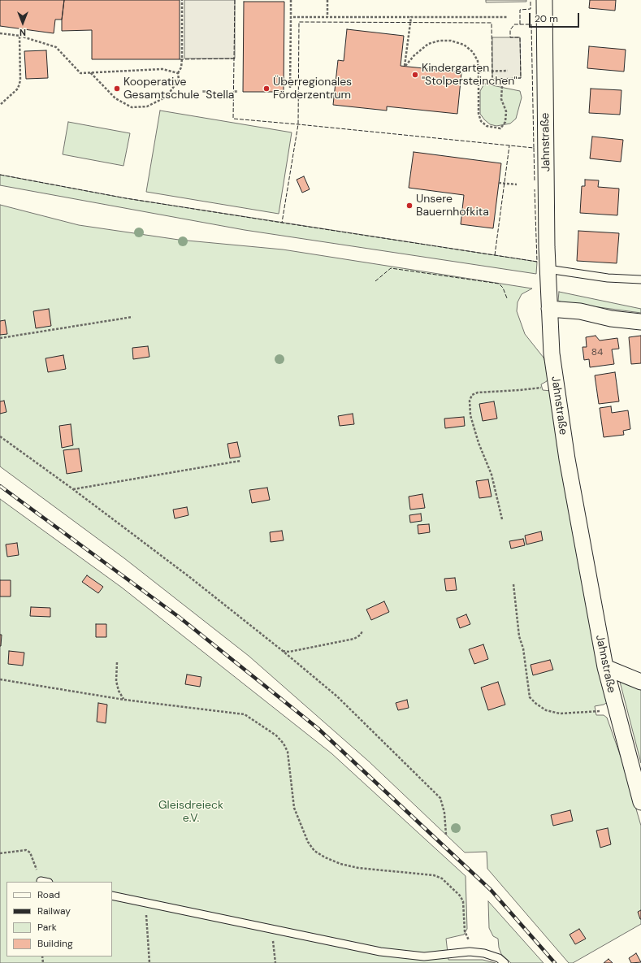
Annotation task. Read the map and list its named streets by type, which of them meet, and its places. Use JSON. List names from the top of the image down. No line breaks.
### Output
{"streets":{"street":["Jahnstraße"]},"parks":["Gleisdreieck e.V."],"places":["Kindergarten \"Stolpersteinchen\"","Kooperative Gesamtschule \"Stella\"","Überregionales Förderzentrum","Unsere Bauernhofkita"],"house_numbers":["84"],"legend":["Road","Railway","Park","Building"],"scale_bar":"20 m","north":"bottom"}
